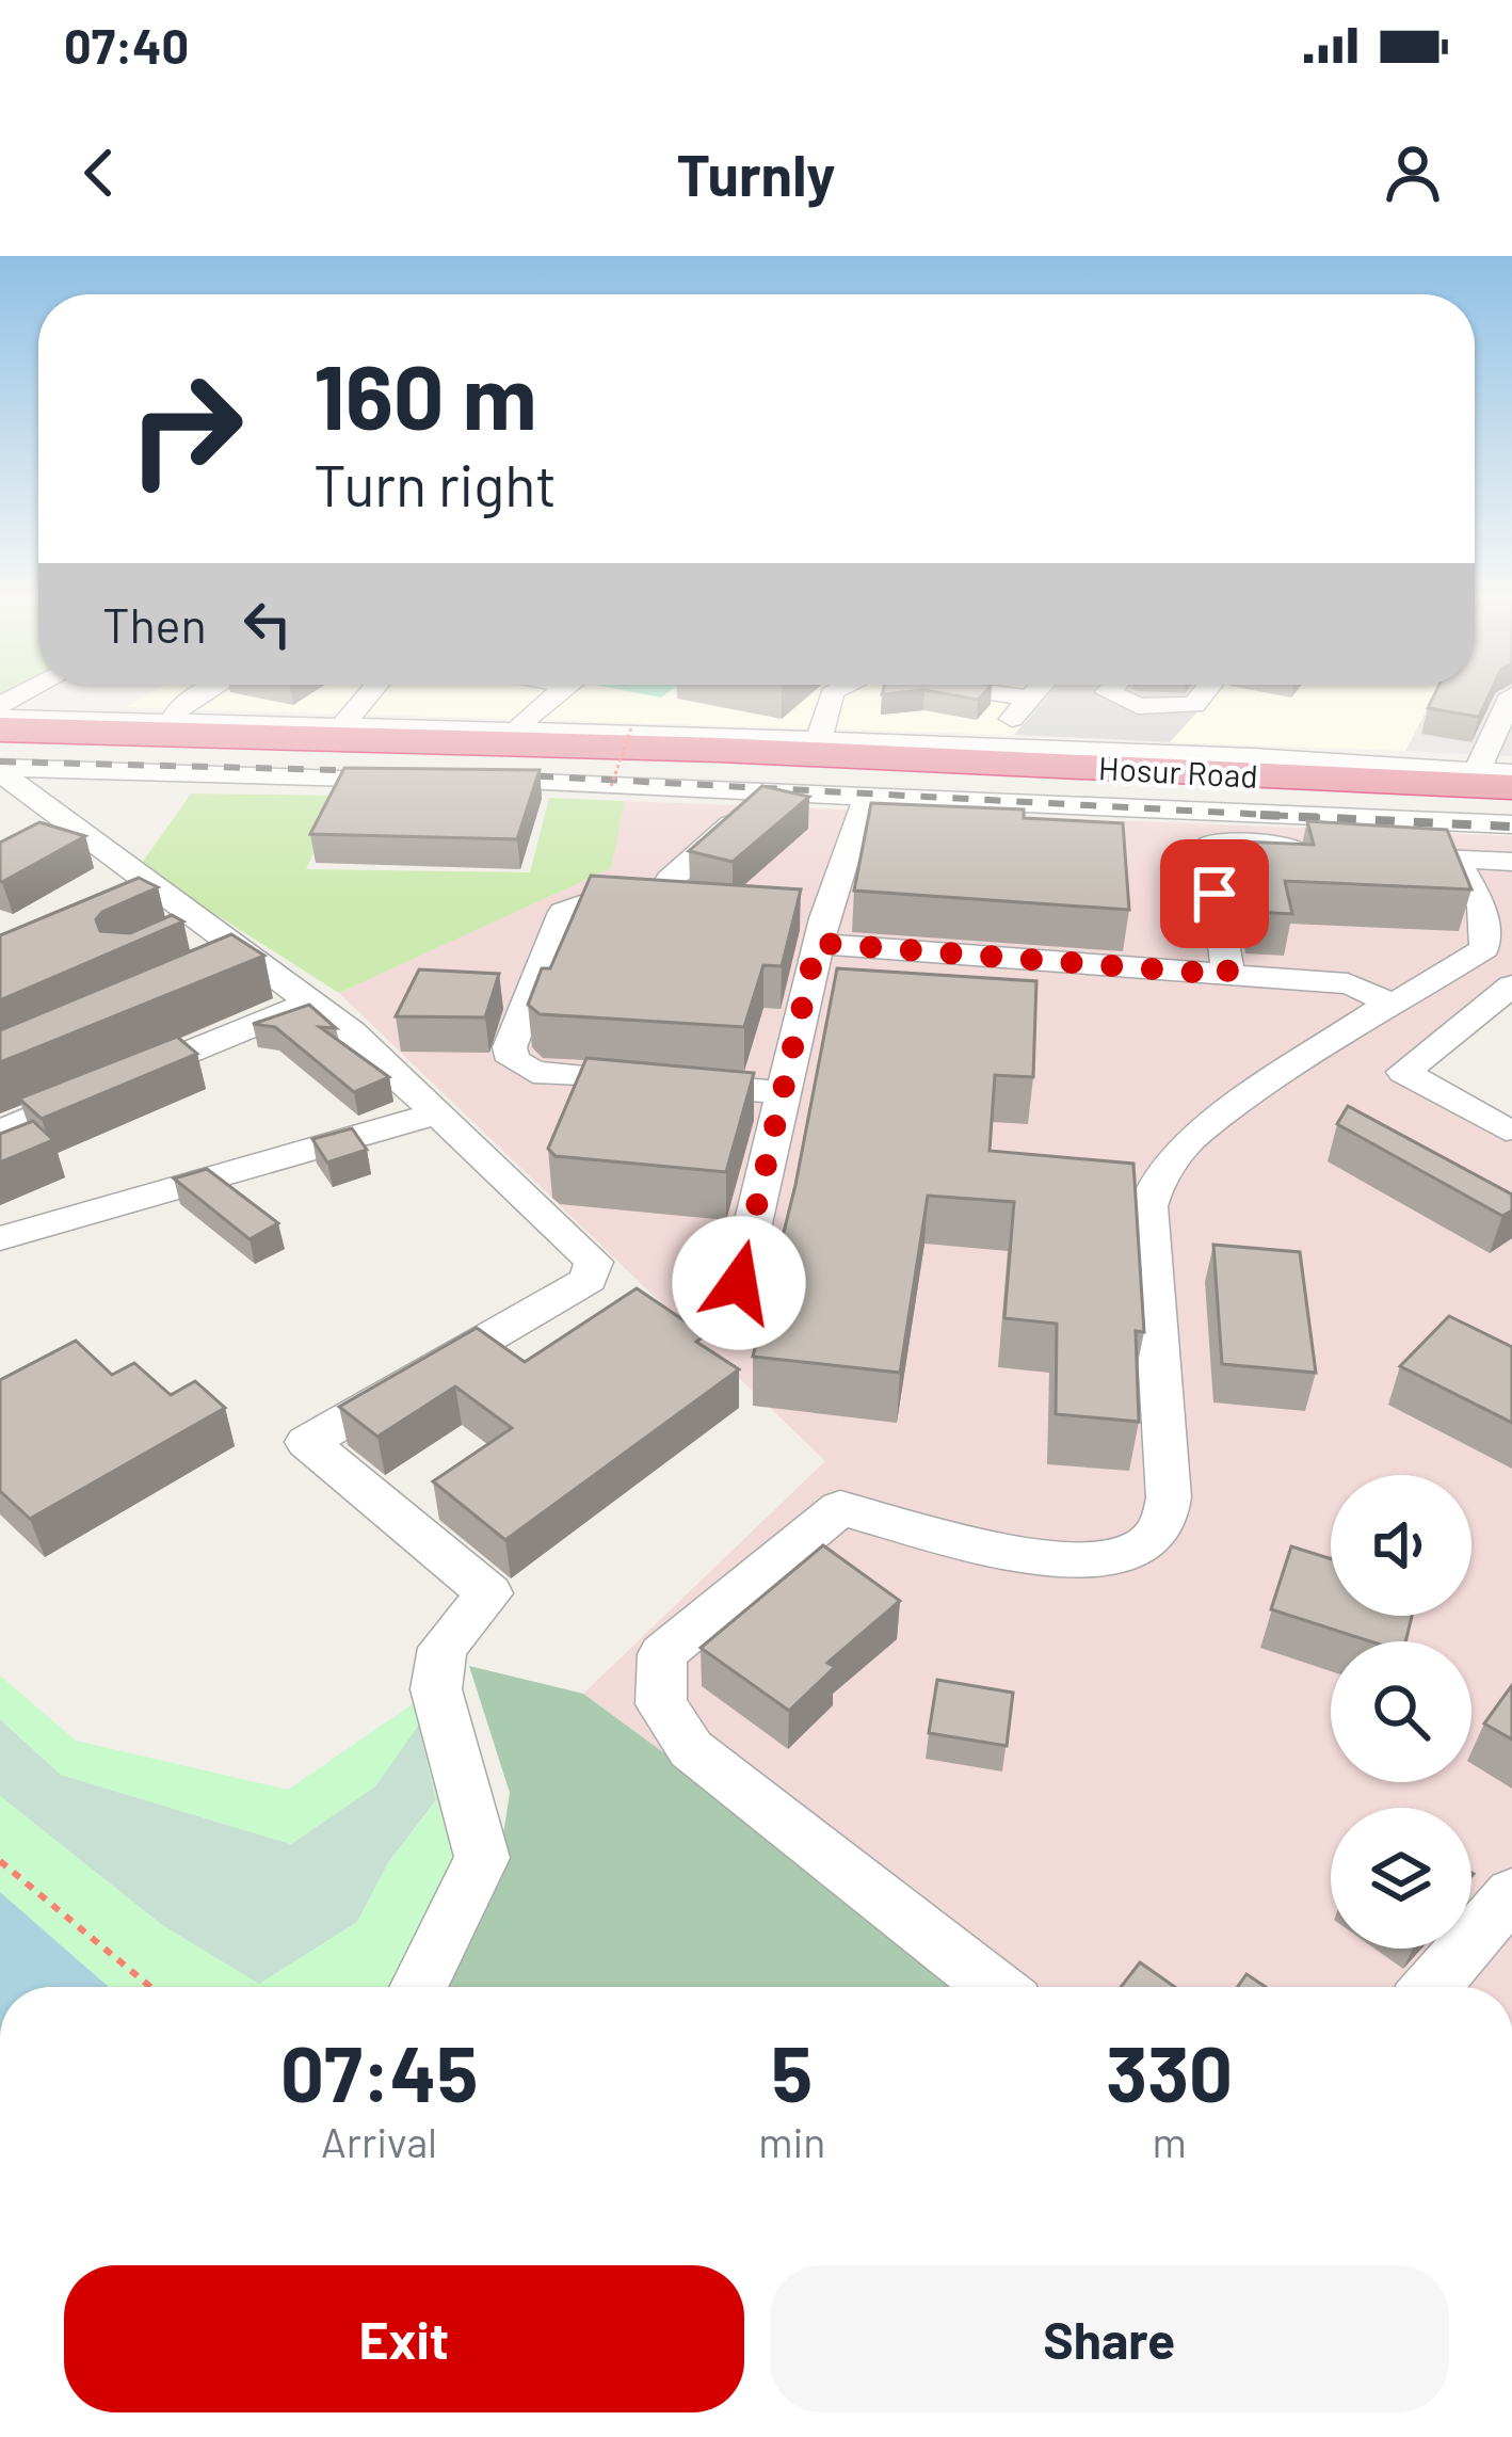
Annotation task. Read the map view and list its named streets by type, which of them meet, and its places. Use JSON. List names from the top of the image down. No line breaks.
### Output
{"streets":{"highway":["Hosur Road"]},"page":{"status":"07:40","header":"Turnly","turn":["160 m","Turn right"],"then":"Then","eta":["07:45","Arrival","5","min","330","m"],"buttons":["Exit","Share"]}}
